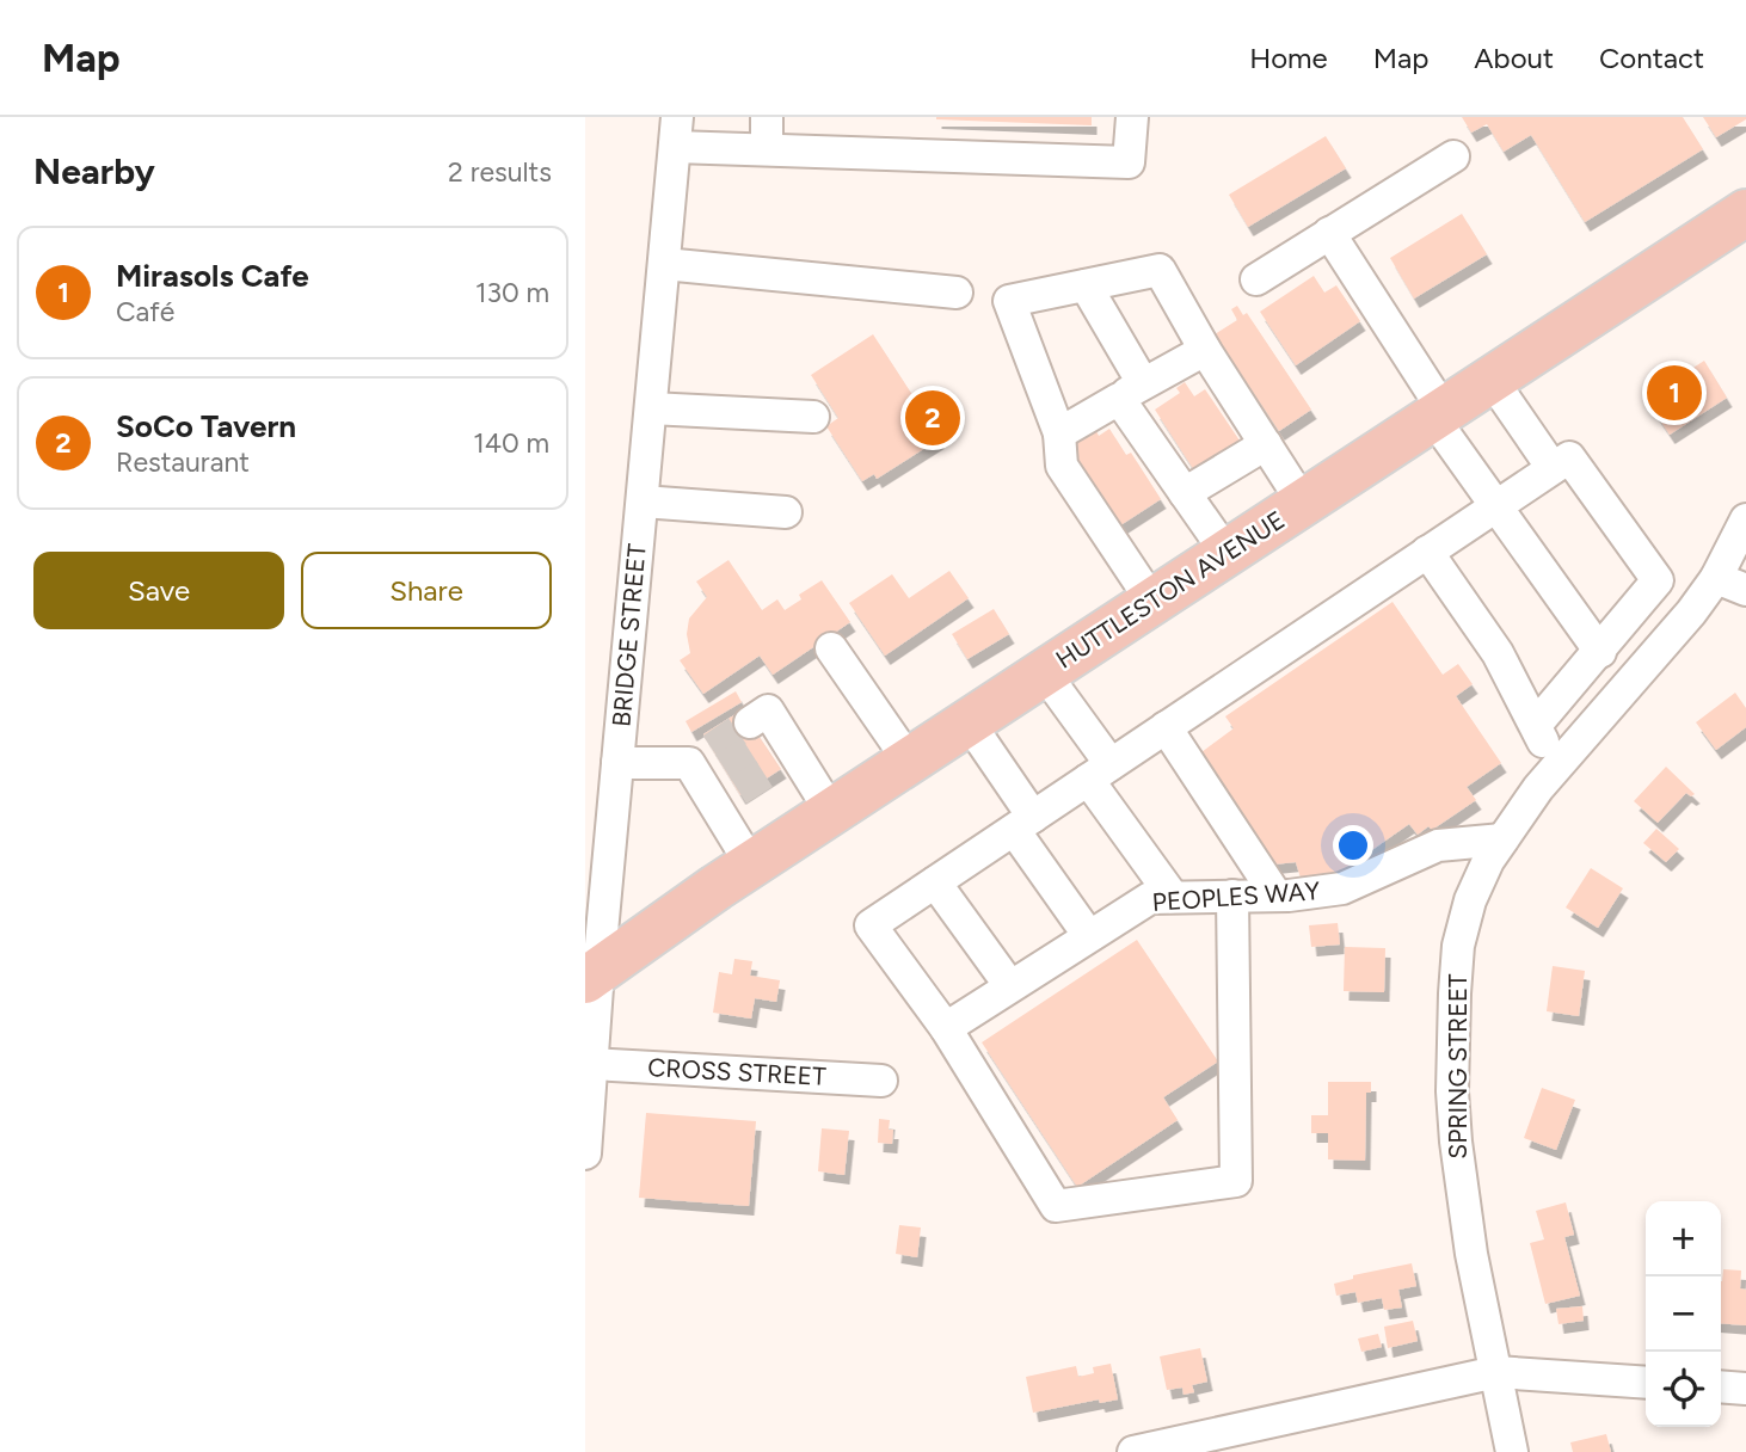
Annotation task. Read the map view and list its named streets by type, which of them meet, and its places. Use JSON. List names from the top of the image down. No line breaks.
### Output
{"streets":{"highway":["HUTTLESTON AVENUE"],"street":["BRIDGE STREET","PEOPLES WAY","SPRING STREET","CROSS STREET"]},"crossings":[["HUTTLESTON AVENUE","BRIDGE STREET"],["BRIDGE STREET","CROSS STREET"],["PEOPLES WAY","SPRING STREET"]],"page":{"header":"Map","nav":["Home","Map","About","Contact"],"heading":["Nearby","2 results"],"list":[{"mark":"1","name":"Mirasols Cafe","note":"Café","value":"130 m"},{"mark":"2","name":"SoCo Tavern","note":"Restaurant","value":"140 m"}],"pins":["1","2"],"buttons":["Save","Share"],"map_buttons":["+","−"]}}
